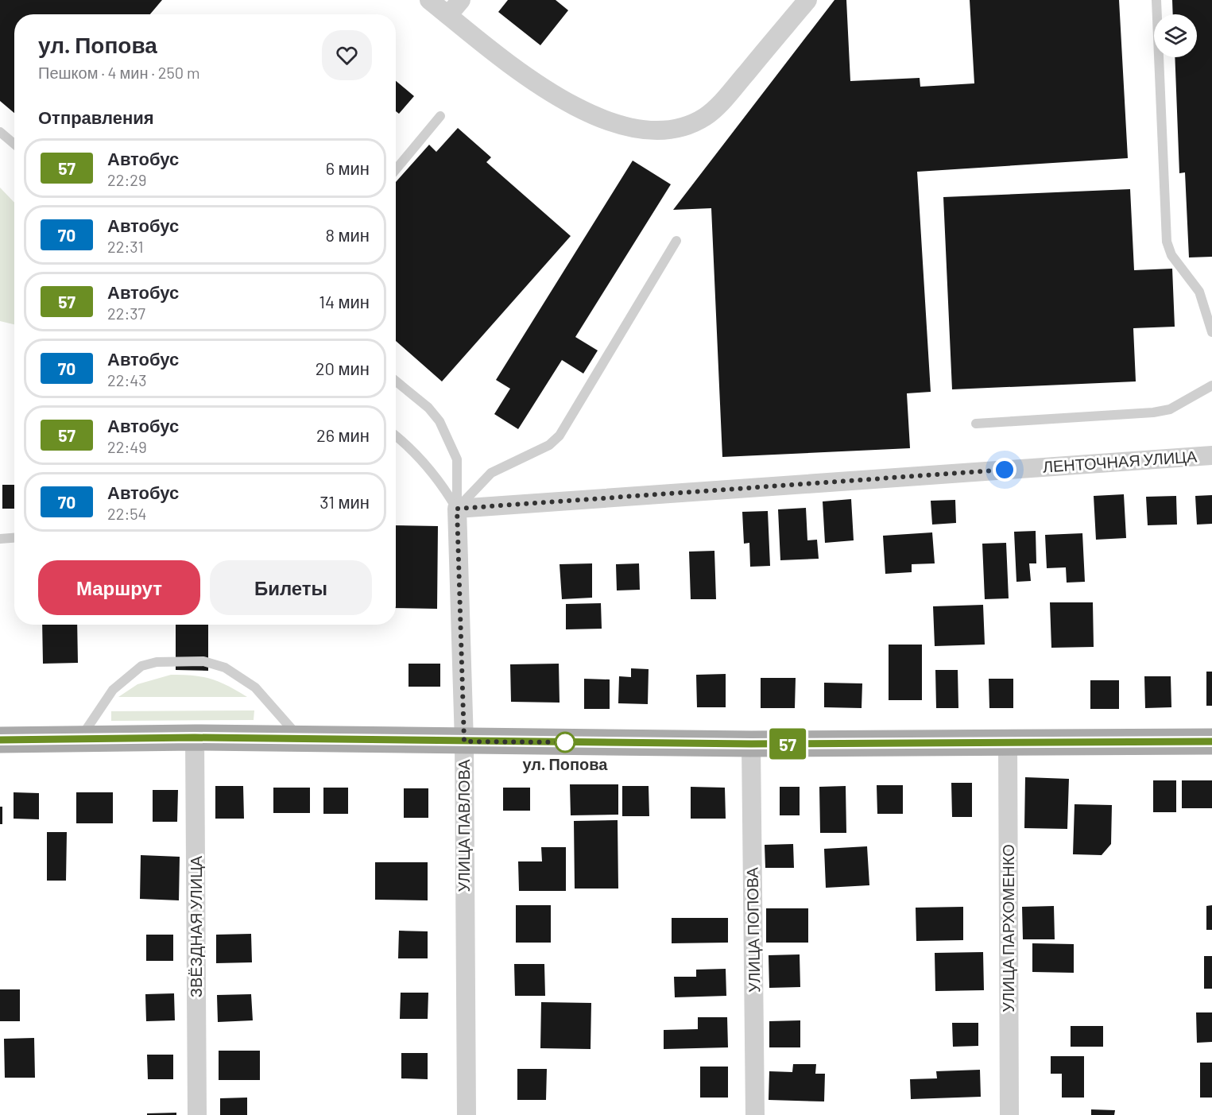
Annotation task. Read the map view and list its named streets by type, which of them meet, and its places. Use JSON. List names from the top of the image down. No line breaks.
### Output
{"streets":{"street":["ЛЕНТОЧНАЯ УЛИЦА","УЛИЦА ПАВЛОВА","ЗВЁЗДНАЯ УЛИЦА","УЛИЦА ПАРХОМЕНКО","УЛИЦА ПОПОВА"]},"crossings":[["ЛЕНТОЧНАЯ УЛИЦА","УЛИЦА ПАВЛОВА"]],"places":["ул. Попова"],"lines":["bus line 57"],"page":{"on_map":"57","heading":[["ул. Попова","Пешком · 4 мин · 250 m"],"Отправления"],"list":[{"mark":"57","name":"Автобус","note":"22:29","value":"6 мин"},{"mark":"70","name":"Автобус","note":"22:31","value":"8 мин"},{"mark":"57","name":"Автобус","note":"22:37","value":"14 мин"},{"mark":"70","name":"Автобус","note":"22:43","value":"20 мин"},{"mark":"57","name":"Автобус","note":"22:49","value":"26 мин"},{"mark":"70","name":"Автобус","note":"22:54","value":"31 мин"}],"buttons":["Маршрут","Билеты"]}}
